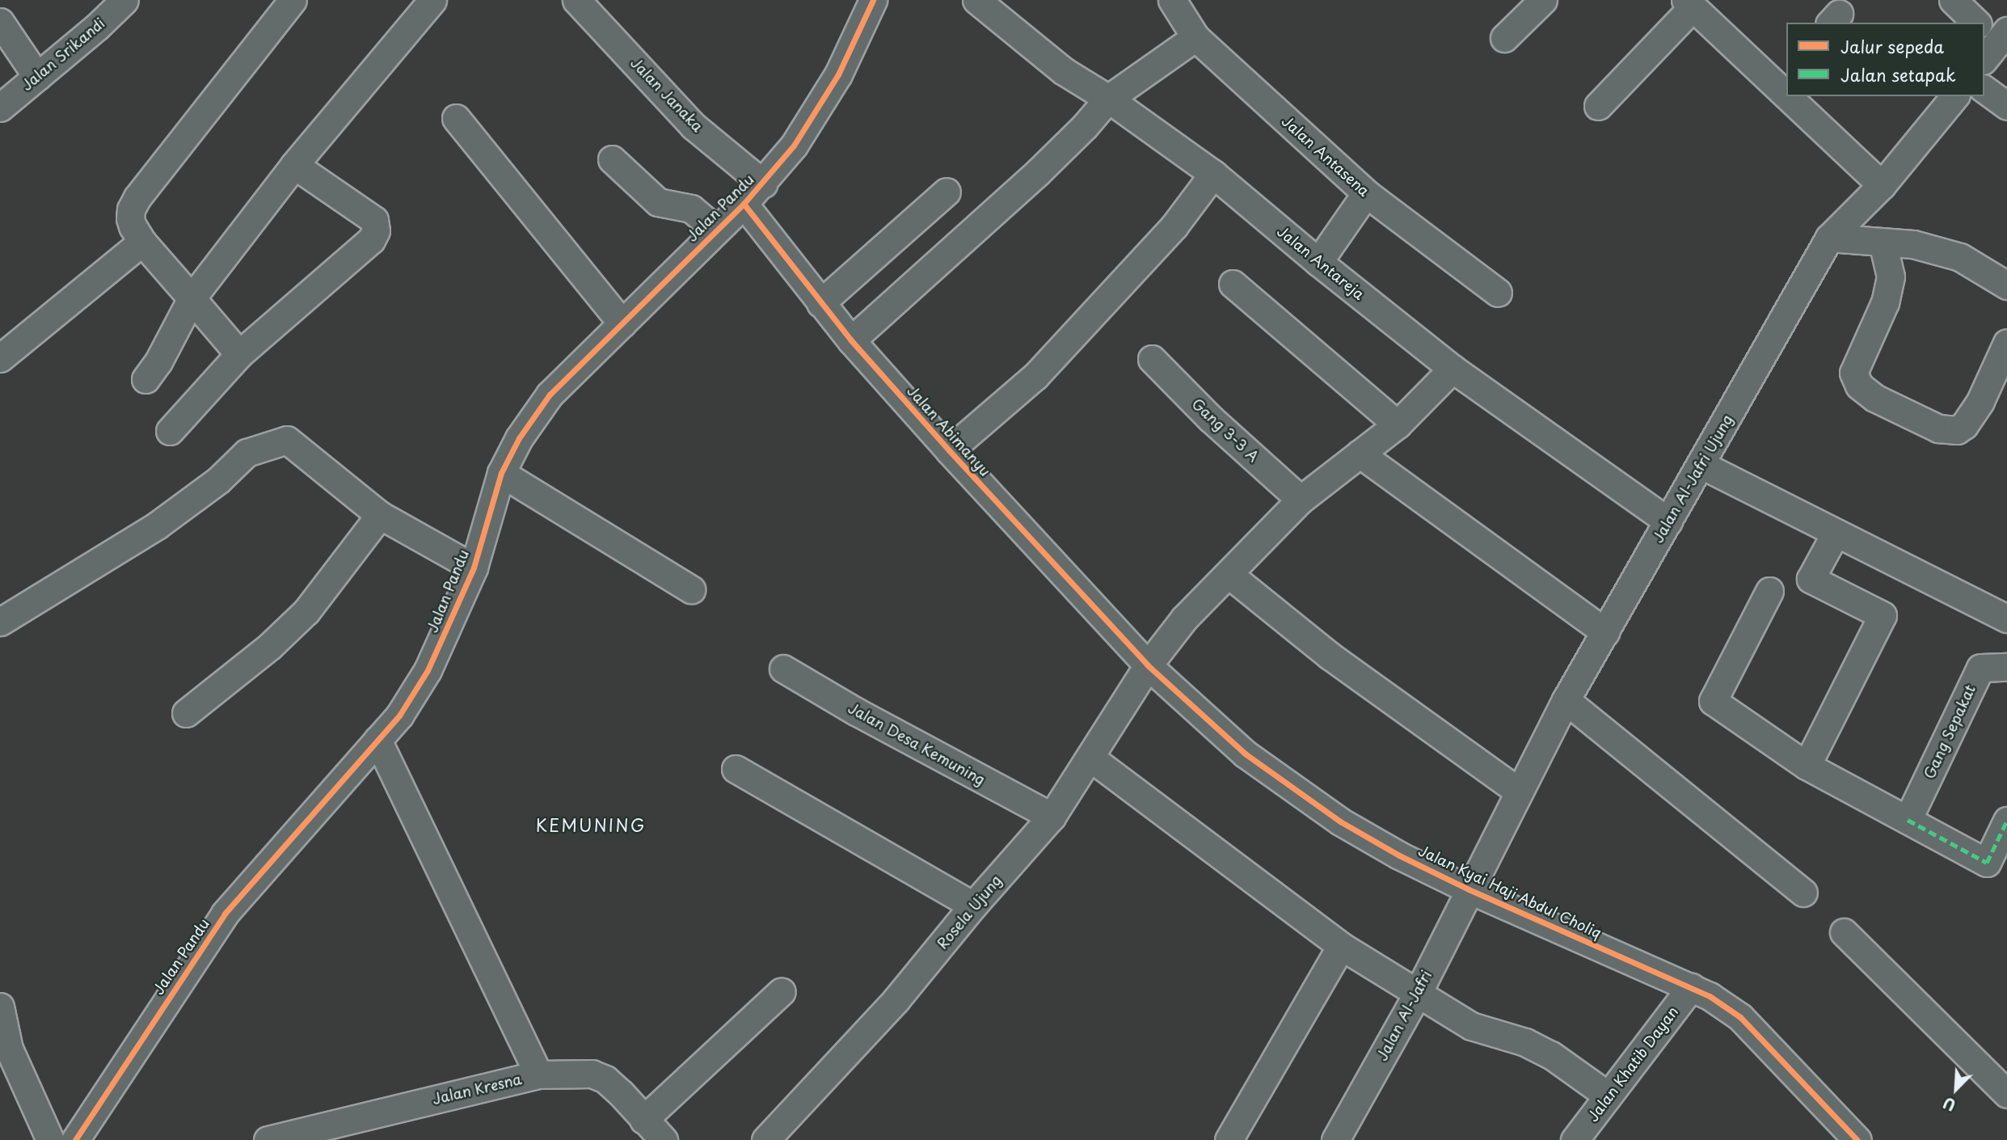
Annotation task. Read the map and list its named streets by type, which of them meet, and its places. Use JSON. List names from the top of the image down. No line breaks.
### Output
{"streets":{"street":["Jalan Srikandi","Jalan Janaka","Jalan Antasena","Jalan Pandu","Jalan Antareja","Gang 3-3 A","Jalan Abimanyu","Jalan Al-Jafri Ujung","Gang Sepakat","Jalan Desa Kemuning","Jalan Kyai Haji Abdul Choliq","Rosela Ujung","Jalan Al-Jafri","Jalan Khatib Dayan","Jalan Kresna"]},"crossings":[["Jalan Janaka","Jalan Pandu"],["Jalan Pandu","Jalan Abimanyu"],["Jalan Antareja","Jalan Al-Jafri Ujung"],["Jalan Antareja","Rosela Ujung"],["Gang 3-3 A","Rosela Ujung"],["Jalan Abimanyu","Jalan Kyai Haji Abdul Choliq"],["Jalan Abimanyu","Rosela Ujung"],["Jalan Al-Jafri Ujung","Jalan Kyai Haji Abdul Choliq"],["Jalan Al-Jafri Ujung","Jalan Al-Jafri"],["Jalan Desa Kemuning","Rosela Ujung"],["Jalan Kyai Haji Abdul Choliq","Rosela Ujung"],["Jalan Kyai Haji Abdul Choliq","Jalan Al-Jafri"],["Jalan Kyai Haji Abdul Choliq","Jalan Khatib Dayan"]],"districts":["KEMUNING"],"legend":["Jalur sepeda","Jalan setapak"],"north":"bottom left"}
